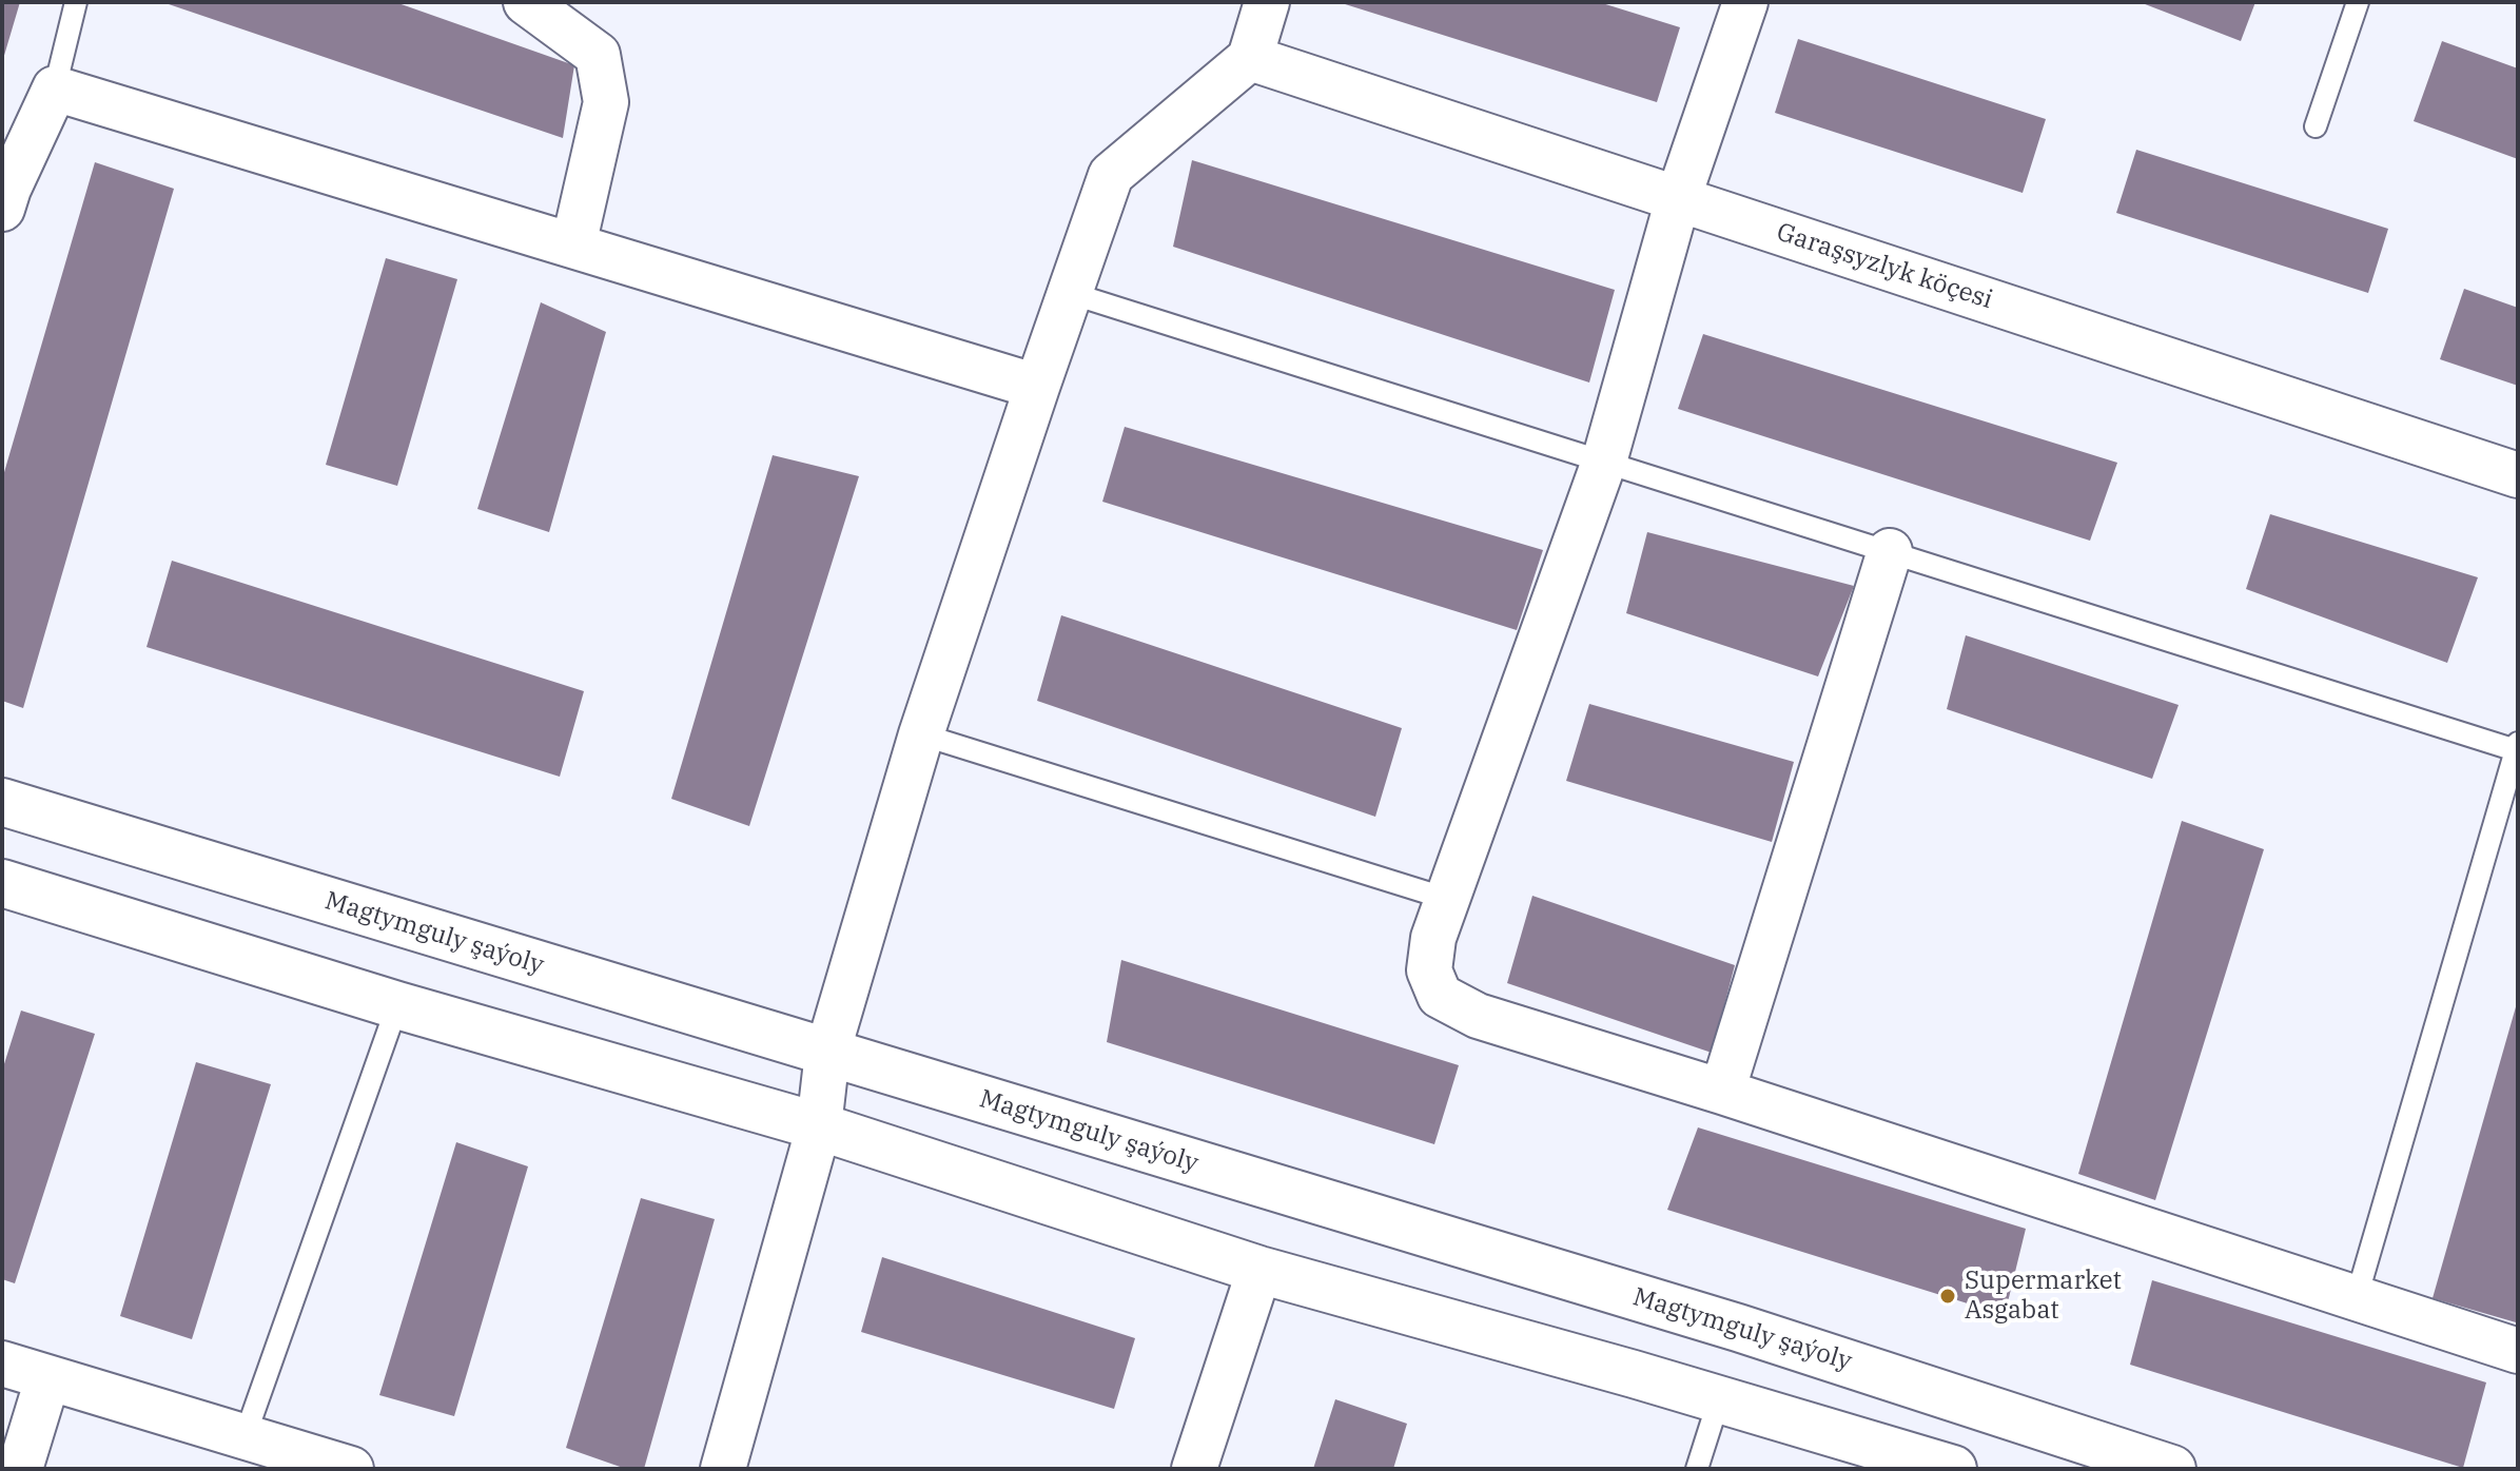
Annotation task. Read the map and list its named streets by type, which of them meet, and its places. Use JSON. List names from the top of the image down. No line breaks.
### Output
{"streets":{"street":["Garaşsyzlyk köçesi","Magtymguly şaýoly"]},"places":["Supermarket Asgabat"]}
